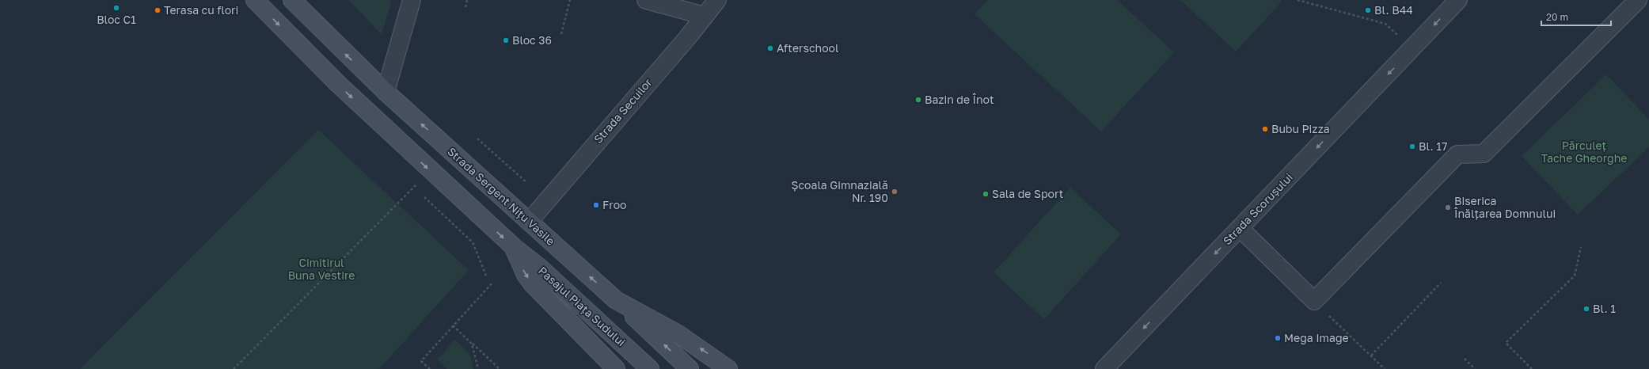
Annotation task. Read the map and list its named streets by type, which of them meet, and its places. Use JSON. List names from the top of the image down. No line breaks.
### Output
{"streets":{"main road":["Strada Sergent Nițu Vasile","Pasajul Piața Sudului"],"street":["Strada Secuilor","Strada Scorușului"]},"crossings":[["Strada Secuilor","Strada Sergent Nițu Vasile"]],"parks":["Părculeț Tache Gheorghe","Cimitirul Buna Vestire"],"places":["Bloc C1","Terasa cu flori","Bl. B44","Bloc 36","Afterschool","Bazin de Înot","Bubu Pizza","Bl. 17","Școala Gimnazială Nr. 190","Sala de Sport","Froo","Biserica Înălțarea Domnului","Bl. 1","Mega Image"],"scale_bar":"20 m"}
